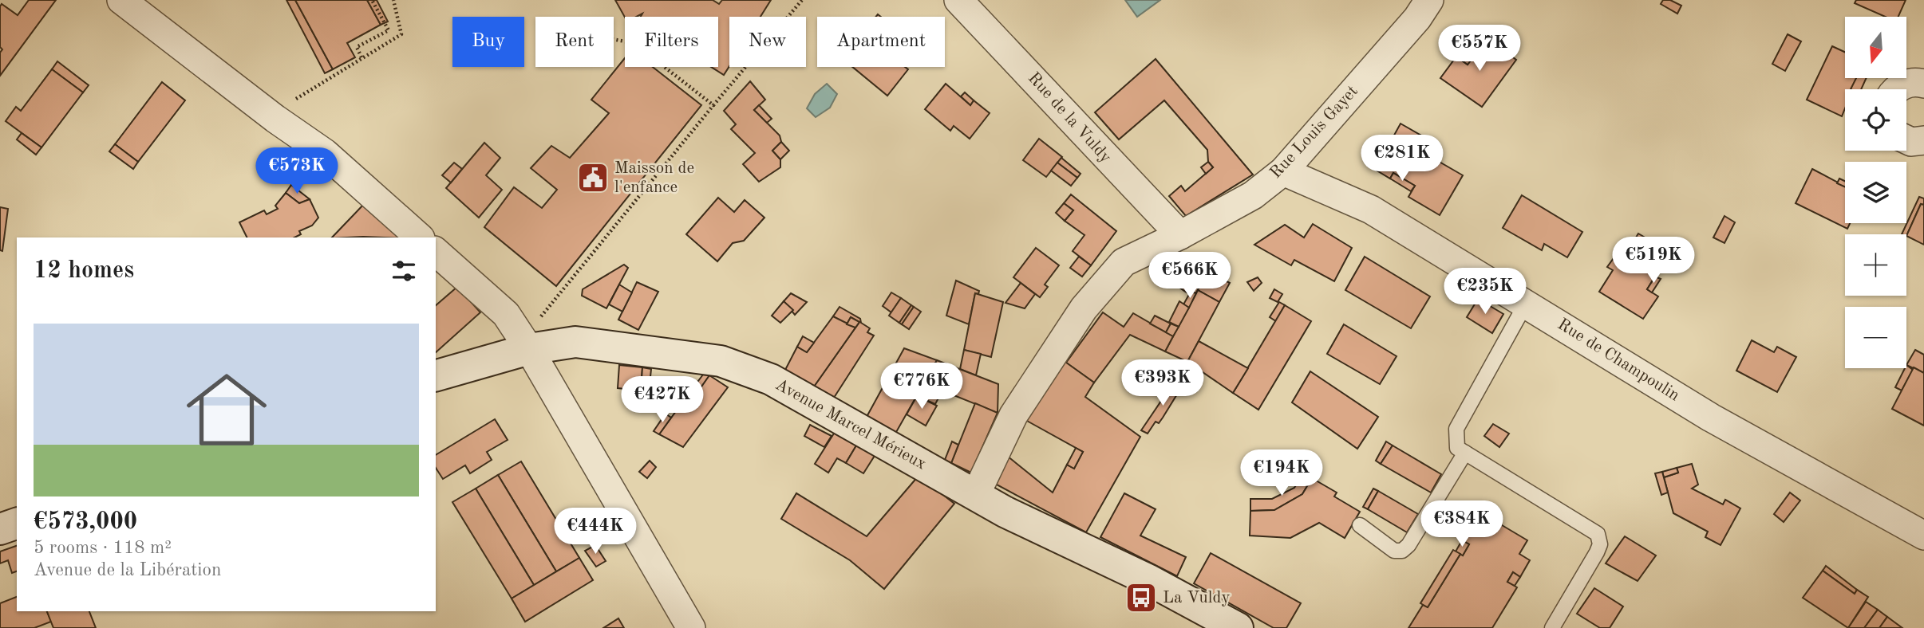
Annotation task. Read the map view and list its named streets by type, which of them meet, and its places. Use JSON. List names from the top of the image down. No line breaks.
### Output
{"streets":{"main road":["Avenue Marcel Mérieux"],"street":["Rue de la Vuldy","Rue Louis Gayet","Rue de Champoulin"]},"crossings":[["Rue de la Vuldy","Rue Louis Gayet"],["Rue Louis Gayet","Rue de Champoulin"],["Rue Louis Gayet","Avenue Marcel Mérieux"]],"places":{"public building":["Maisson de l'enfance"],"bus stop":["La Vuldy"]},"north":"bottom","page":{"map_buttons":["+","−"],"chip":["Buy","Rent","Filters","New","Apartment"],"price":["€557K","€281K","€573K","€519K","€566K","€235K","€393K","€776K","€427K","€194K","€384K","€444K"],"heading":"12 homes","list":[{"name":"€573,000","note":"5 rooms · 118 m² · Avenue de la Libération"}]}}
